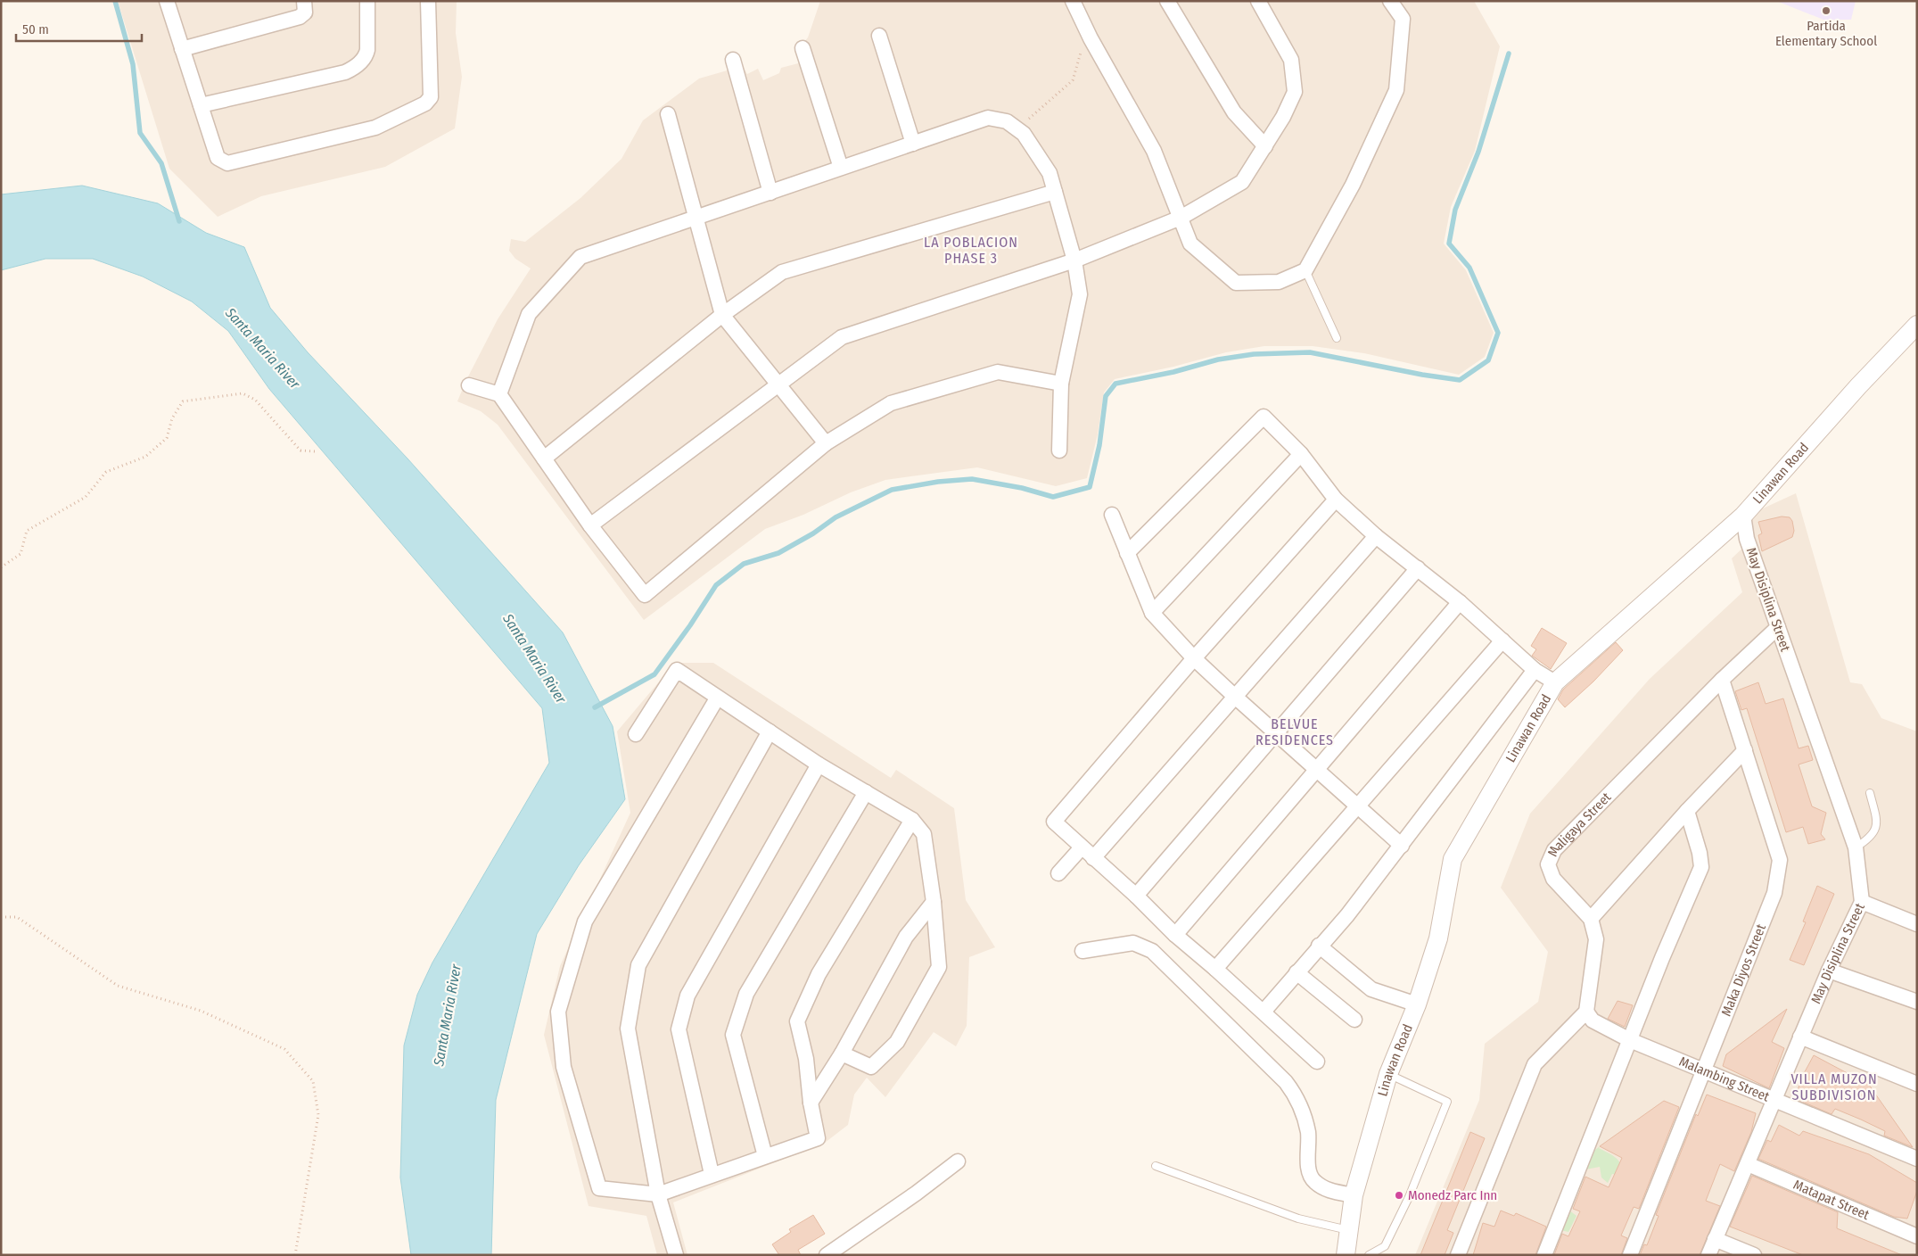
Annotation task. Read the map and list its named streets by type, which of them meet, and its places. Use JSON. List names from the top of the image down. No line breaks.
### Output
{"streets":{"street":["Linawan Road","May Disiplina Street","Maligaya Street","Maka Diyos Street","Malambing Street","Matapat Street"]},"crossings":[["Linawan Road","May Disiplina Street"],["May Disiplina Street","Maligaya Street"],["May Disiplina Street","Malambing Street"],["May Disiplina Street","Matapat Street"],["Maligaya Street","Maka Diyos Street"],["Maligaya Street","Malambing Street"],["Maka Diyos Street","Malambing Street"]],"districts":["LA POBLACION PHASE 3","BELVUE RESIDENCES","VILLA MUZON SUBDIVISION"],"water":["Santa Maria River"],"places":["Partida Elementary School","Monedz Parc Inn"],"scale_bar":"50 m"}
